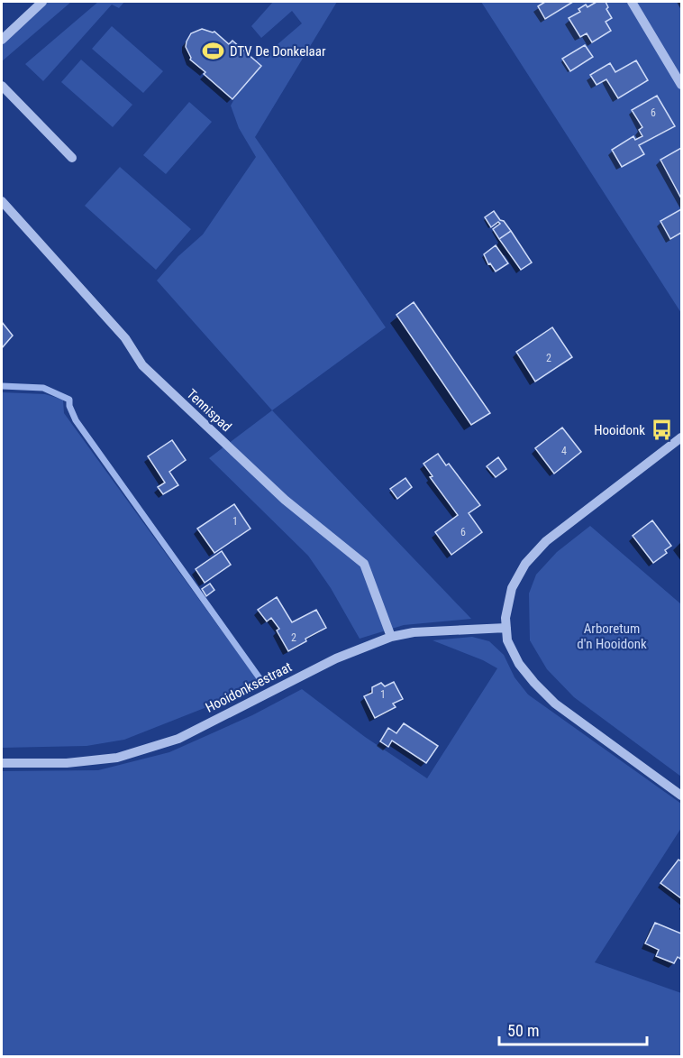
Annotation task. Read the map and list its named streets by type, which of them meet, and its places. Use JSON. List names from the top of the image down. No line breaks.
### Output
{"streets":{"street":["Tennispad","Hooidonksestraat"]},"crossings":[["Tennispad","Hooidonksestraat"]],"parks":["Arboretum d'n Hooidonk"],"places":{"sports":["DTV De Donkelaar"],"bus stop":["Hooidonk"]},"house_numbers":["6","2","4","1","6","2","1"],"scale_bar":"50 m"}
